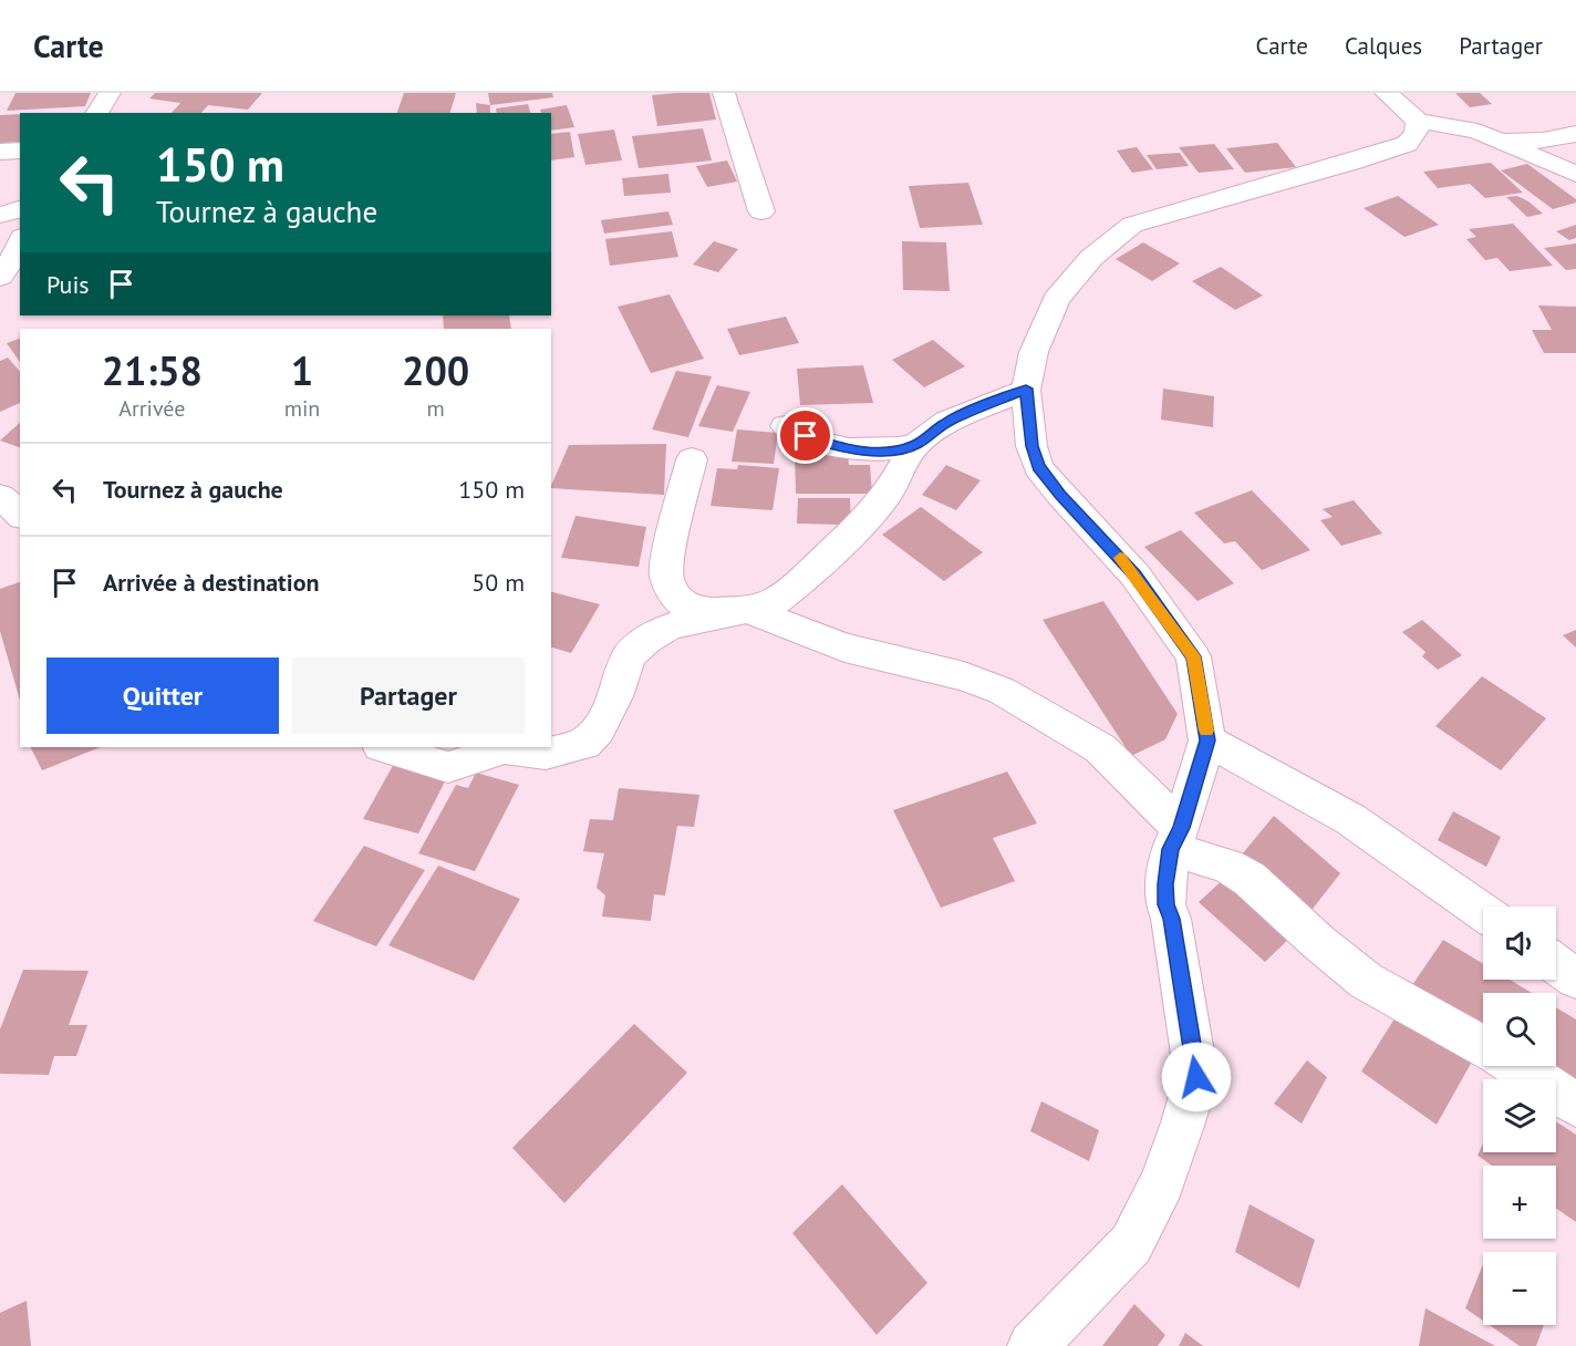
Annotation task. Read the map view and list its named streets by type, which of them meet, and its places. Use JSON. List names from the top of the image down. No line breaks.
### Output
{"page":{"header":"Carte","nav":["Carte","Calques","Partager"],"turn":["150 m","Tournez à gauche"],"then":"Puis","eta":["21:58","Arrivée","1","min","200","m"],"list":[{"name":"Tournez à gauche","value":"150 m"},{"name":"Arrivée à destination","value":"50 m"}],"buttons":["Quitter","Partager"],"map_buttons":["+","−"]}}
